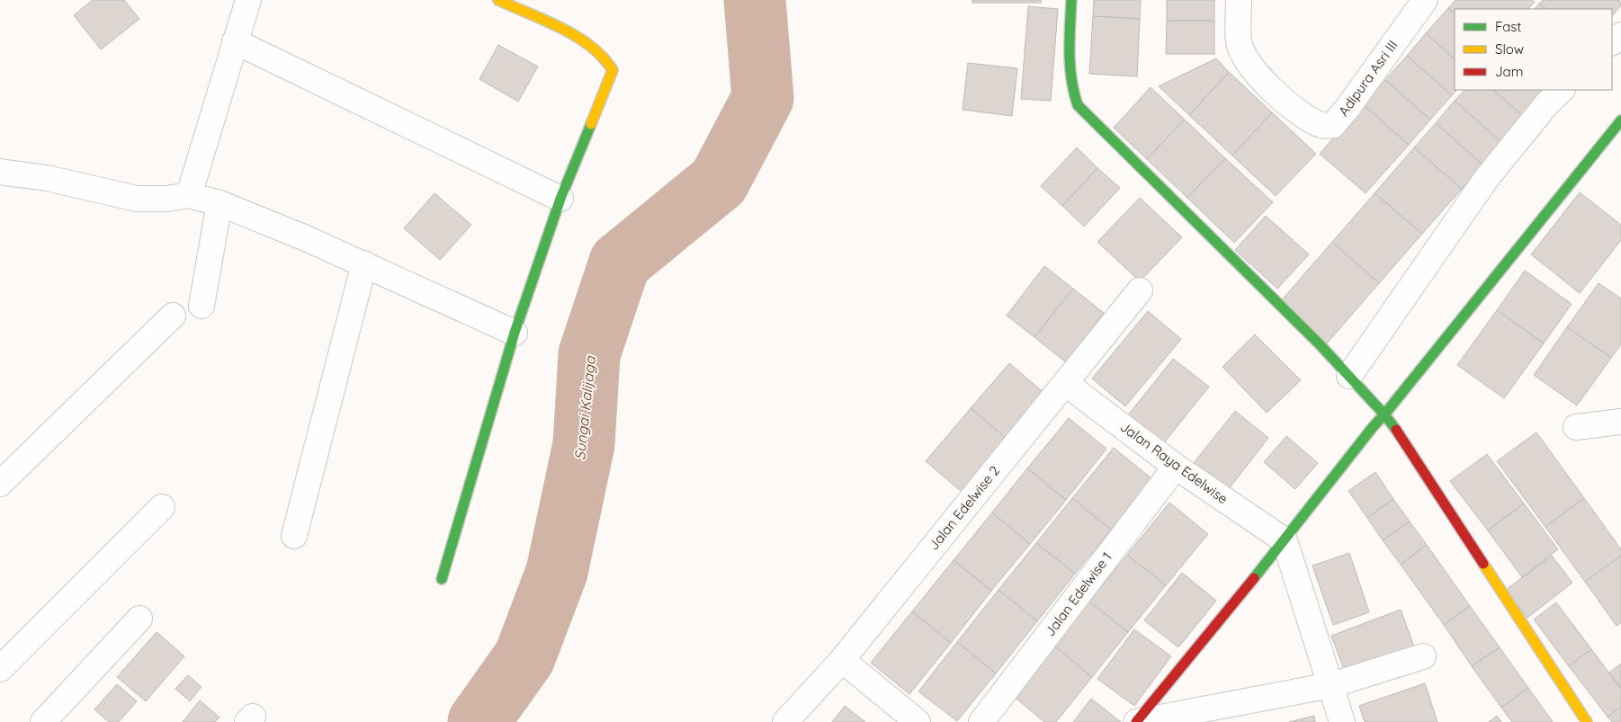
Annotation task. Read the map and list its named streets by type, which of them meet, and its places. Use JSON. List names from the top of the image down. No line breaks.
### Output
{"streets":{"street":["Adipura Asri III","Jalan Raya Edelwise","Jalan Edelwise 2","Jalan Edelwise 1"]},"crossings":[["Jalan Raya Edelwise","Jalan Edelwise 2"],["Jalan Raya Edelwise","Jalan Edelwise 1"]],"water":["Sungai Kalijaga"],"legend":["Fast","Slow","Jam"]}
